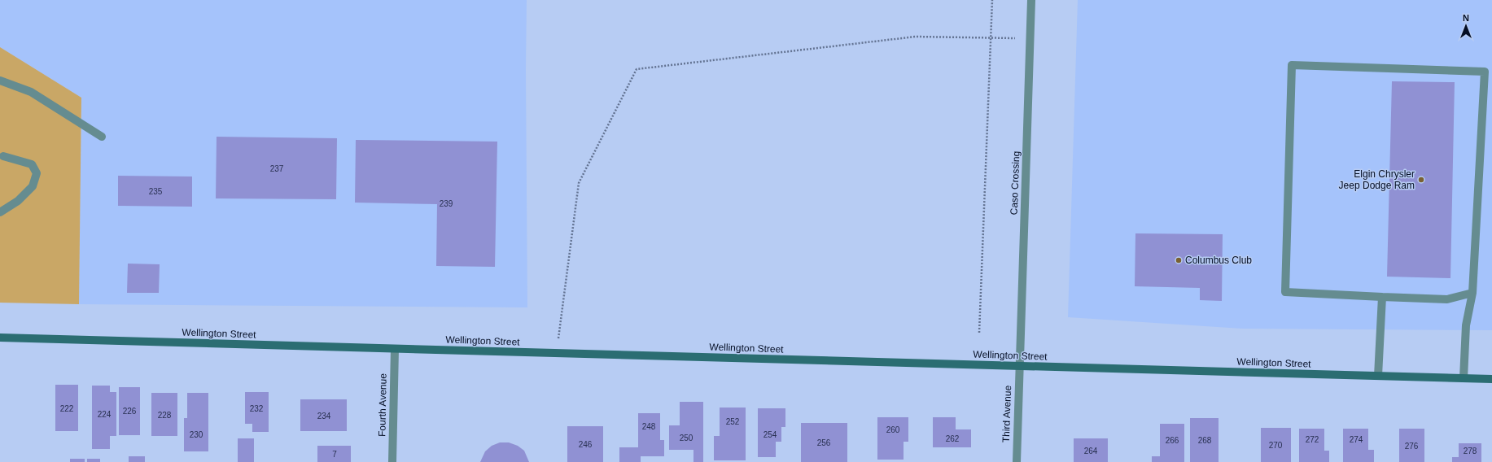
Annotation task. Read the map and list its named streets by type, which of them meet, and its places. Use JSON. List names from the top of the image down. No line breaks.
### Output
{"streets":{"street":["Caso Crossing","Wellington Street","Fourth Avenue","Third Avenue"]},"crossings":[["Caso Crossing","Wellington Street"],["Caso Crossing","Third Avenue"],["Wellington Street","Fourth Avenue"],["Wellington Street","Third Avenue"]],"places":["Elgin Chrysler Jeep Dodge Ram","Columbus Club"],"house_numbers":["237","235","239","222","232","226","224","228","234","252","248","260","230","254","250","262","272","274","266","268","256","246","270","276","264","278","7"],"north":"top"}
